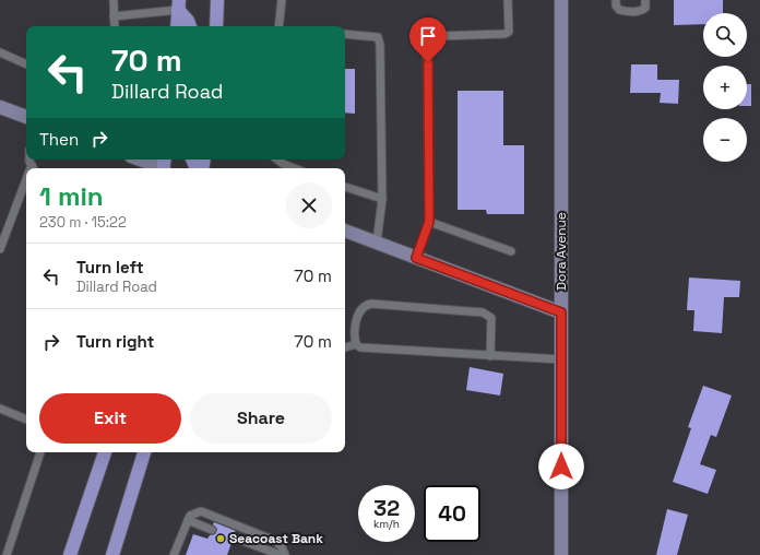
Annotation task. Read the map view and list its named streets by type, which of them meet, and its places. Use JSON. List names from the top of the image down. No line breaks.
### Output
{"streets":{"street":["Dora Avenue"]},"places":["Seacoast Bank"],"page":{"map_buttons":["+","−"],"turn":["70 m","Dillard Road"],"then":"Then","heading":["1 min","230 m · 15:22"],"list":[{"name":"Turn left","note":"Dillard Road","value":"70 m"},{"name":"Turn right","value":"70 m"}],"buttons":["Exit","Share"],"speed":"32 km/h","limit":"40"}}
